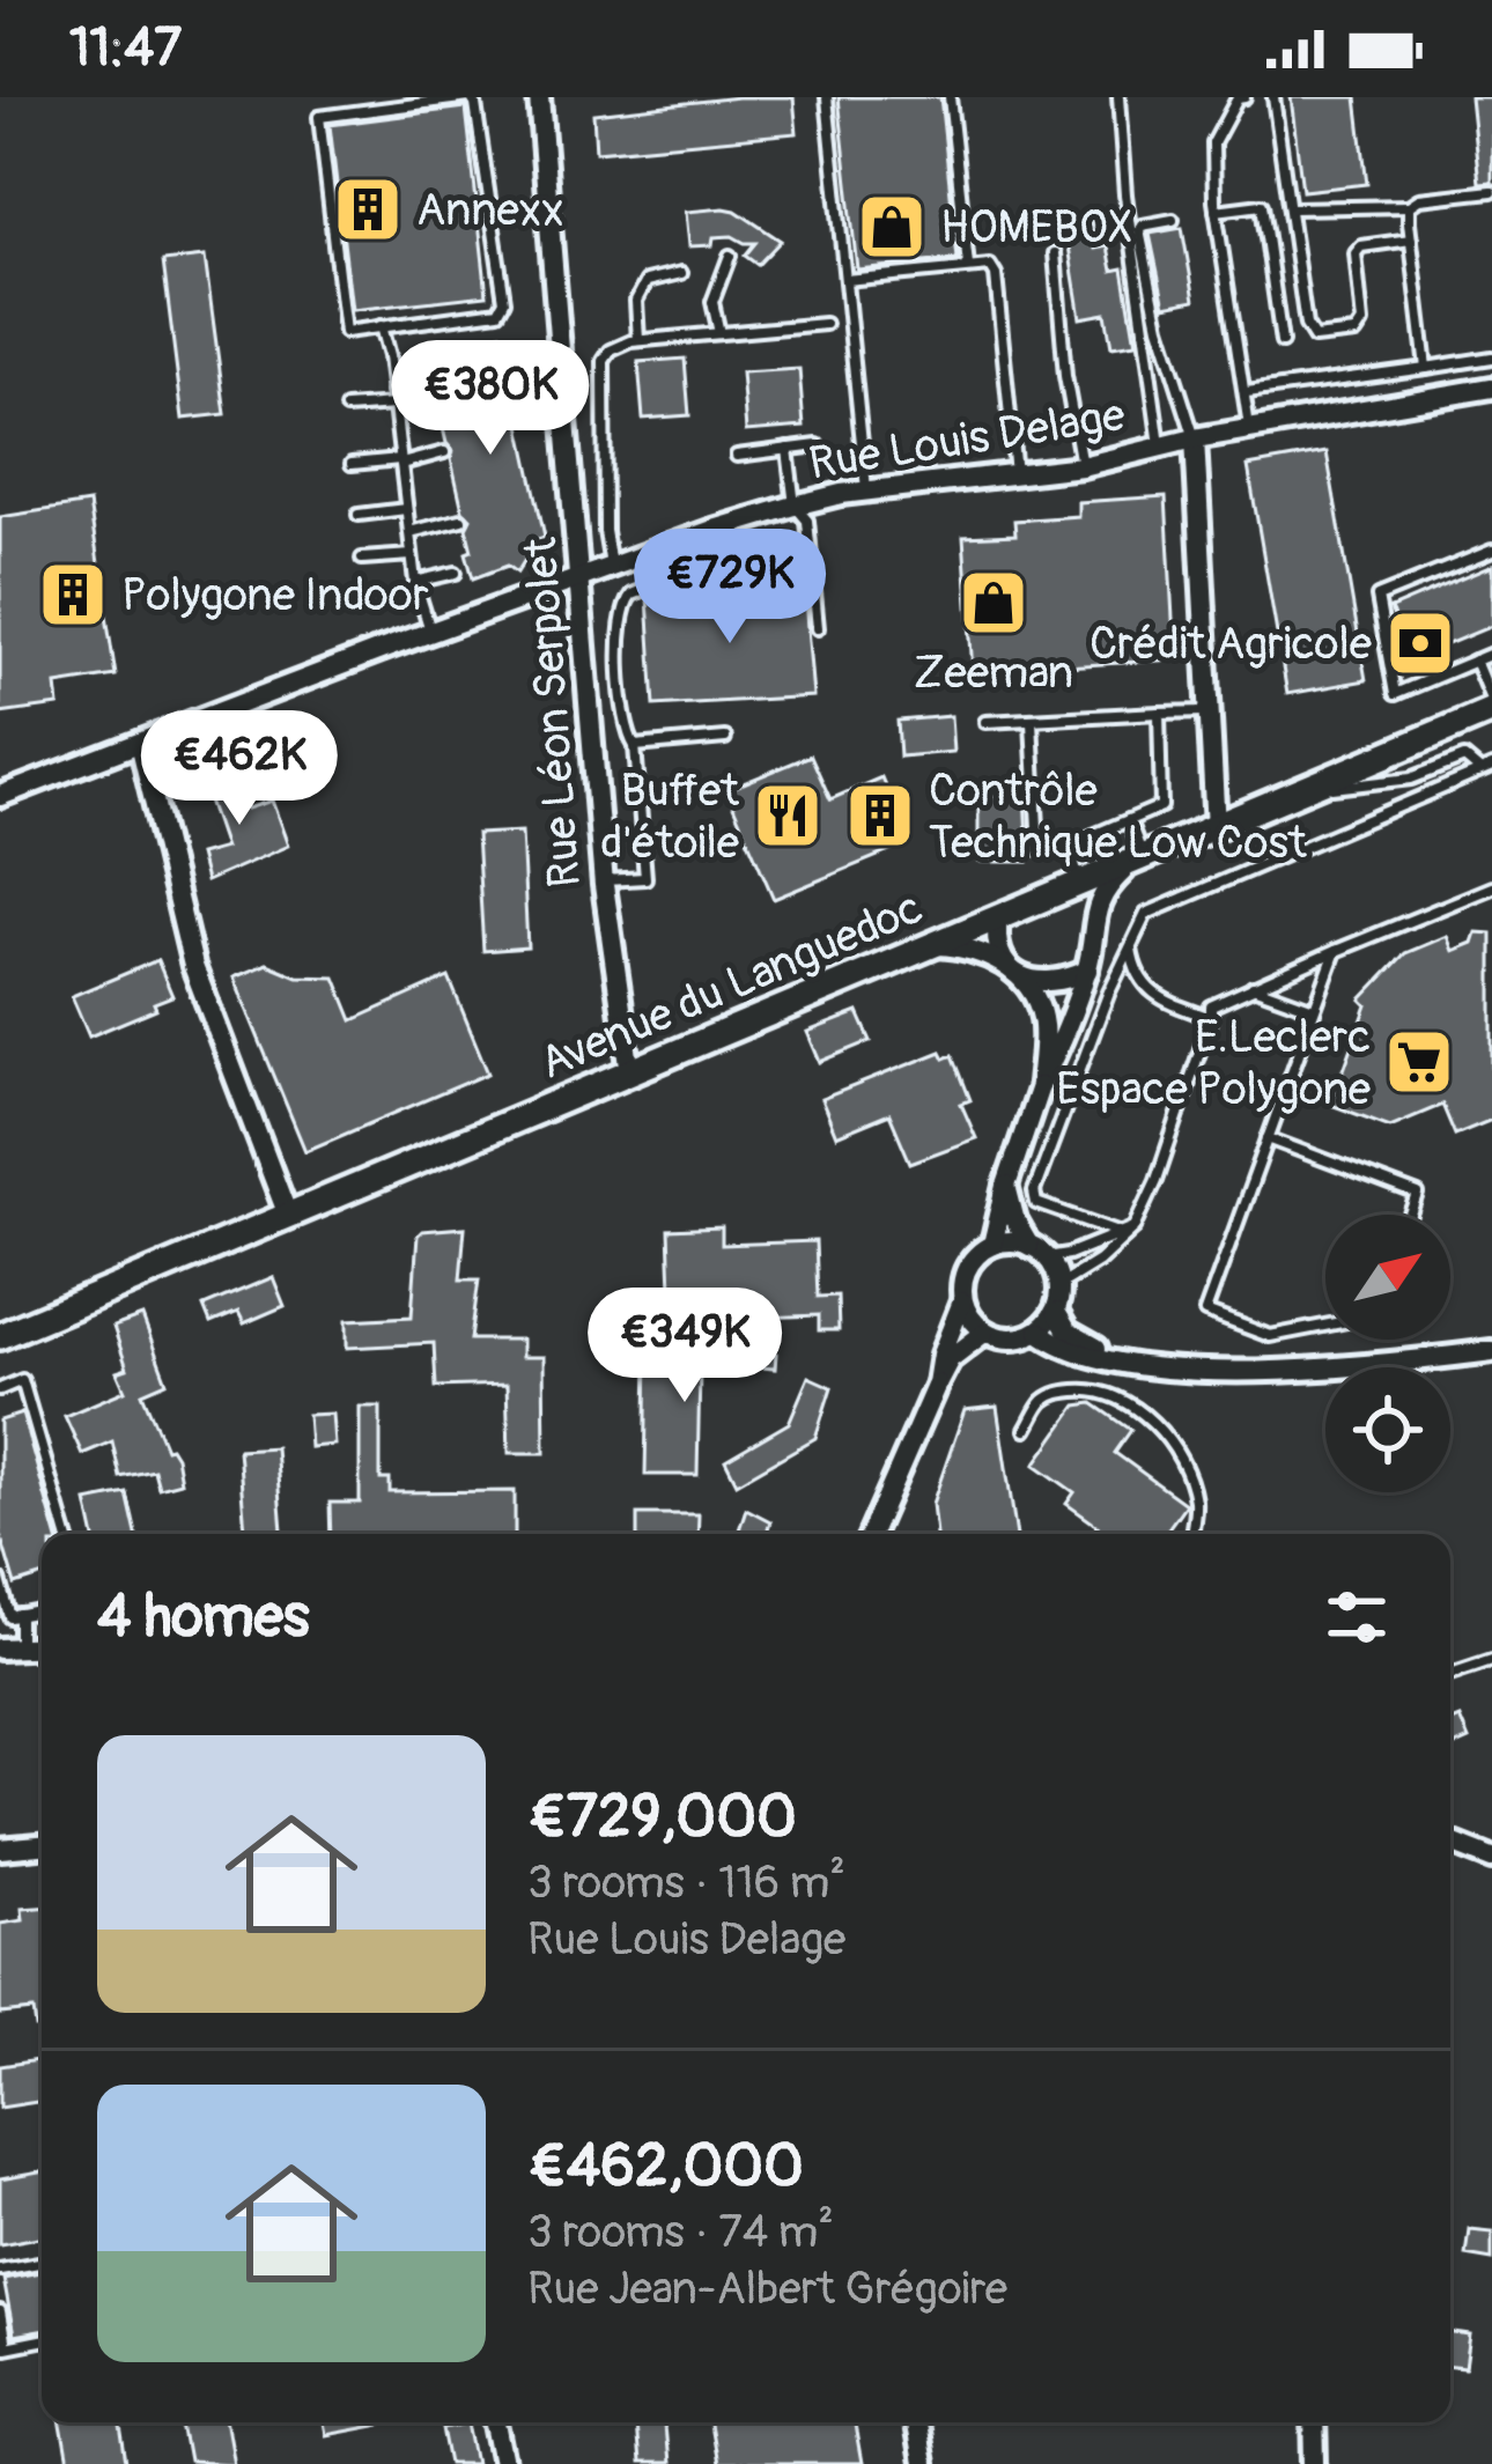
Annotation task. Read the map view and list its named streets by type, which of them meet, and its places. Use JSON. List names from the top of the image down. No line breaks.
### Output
{"streets":{"main road":["Avenue du Languedoc"],"street":["Rue Louis Delage","Rue Léon Serpolet"]},"crossings":[["Rue Louis Delage","Rue Léon Serpolet"],["Rue Léon Serpolet","Avenue du Languedoc"]],"places":{"building":["Annexx","Polygone Indoor","Contrôle Technique Low Cost"],"shop":["HOMEBOX","Zeeman"],"bank":["Crédit Agricole"],"restaurant":["Buffet d'étoile"],"supermarket":["E.Leclerc Espace Polygone"]},"north":"top right","page":{"status":"11:47","price":["€380K","€729K","€462K","€349K"],"heading":"4 homes","list":[{"name":"€729,000","note":"3 rooms · 116 m² · Rue Louis Delage"},{"name":"€462,000","note":"3 rooms · 74 m² · Rue Jean-Albert Grégoire"}]}}
